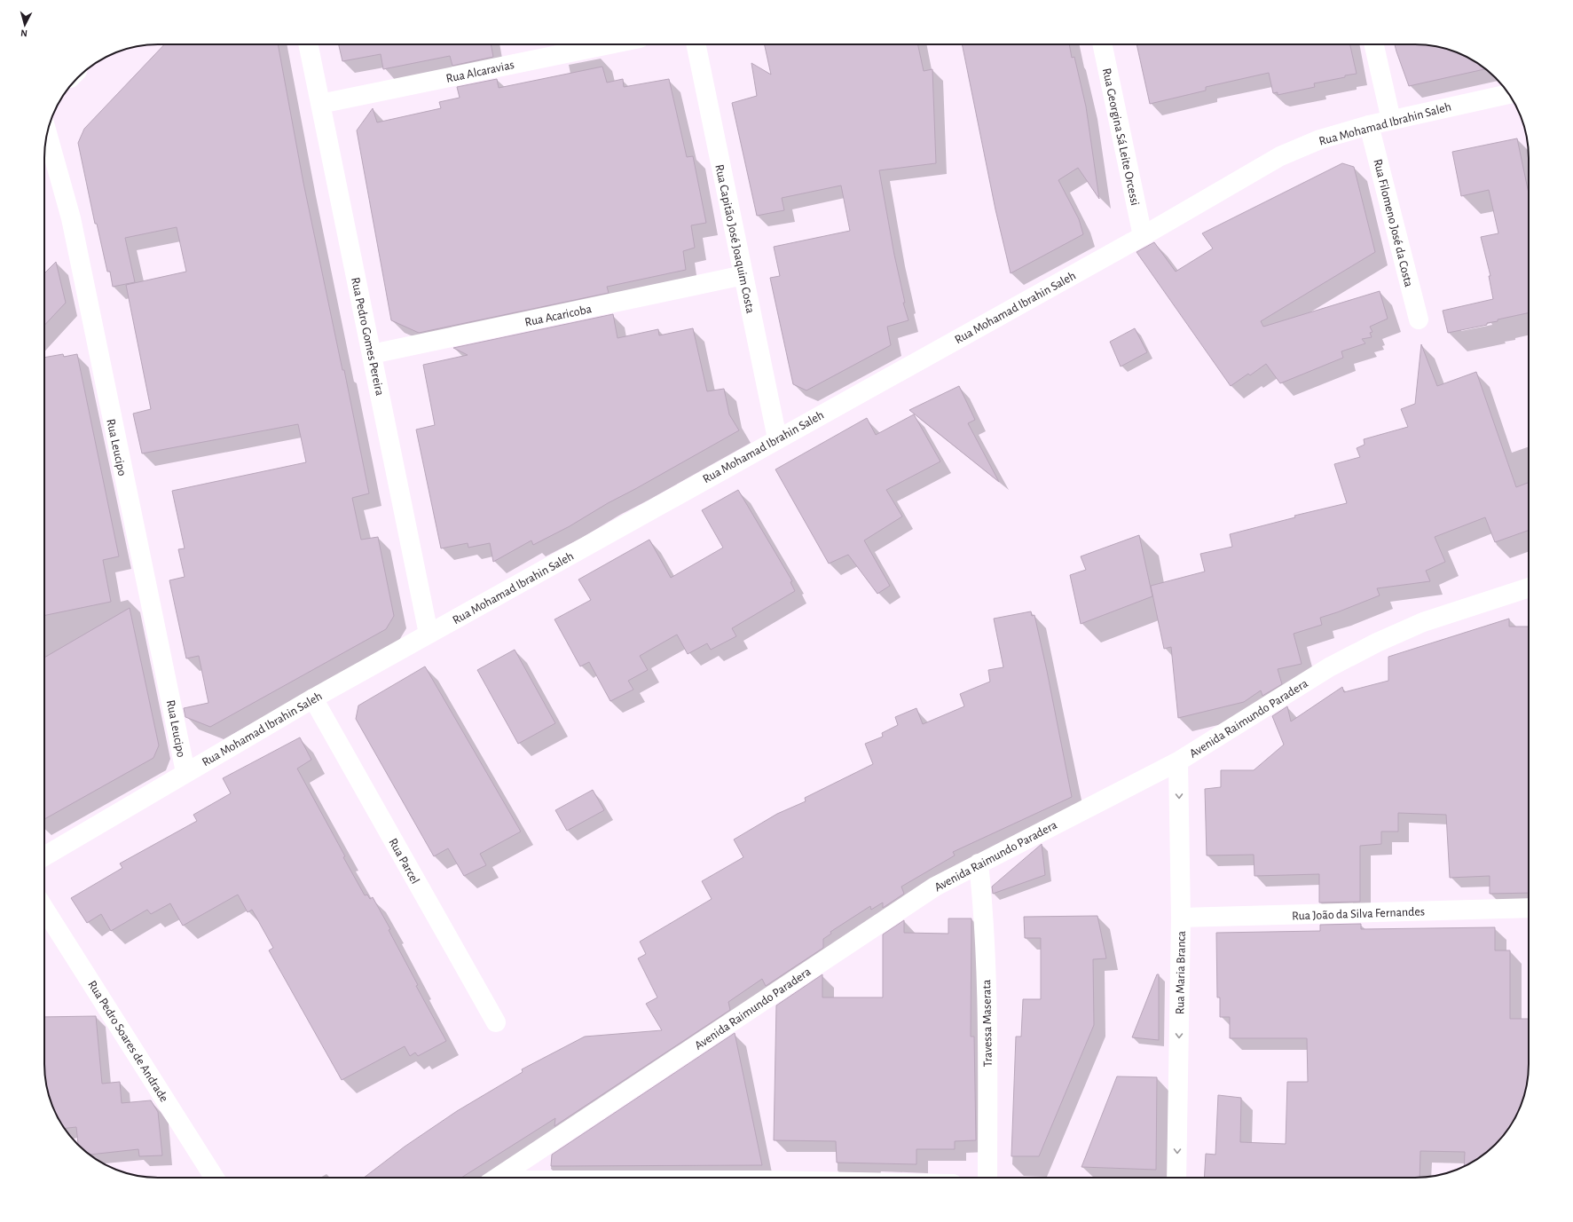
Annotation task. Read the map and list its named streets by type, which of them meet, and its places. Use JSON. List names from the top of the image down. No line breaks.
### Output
{"streets":{"street":["Rua Alcaravias","Rua Mohamad Ibrahin Saleh","Rua Georgina Sá Leite Orcessi","Rua Filomeno José da Costa","Rua Capitão José Joaquim Costa","Rua Acaricoba","Rua Pedro Gomes Pereira","Rua Leucipo","Avenida Raimundo Paradera","Rua Parcel","Rua João da Silva Fernandes","Rua Maria Branca","Travessa Maserata","Rua Pedro Soares de Andrade"]},"crossings":[["Rua Alcaravias","Rua Pedro Gomes Pereira"],["Rua Mohamad Ibrahin Saleh","Rua Georgina Sá Leite Orcessi"],["Rua Mohamad Ibrahin Saleh","Rua Filomeno José da Costa"],["Rua Mohamad Ibrahin Saleh","Rua Capitão José Joaquim Costa"],["Rua Mohamad Ibrahin Saleh","Rua Pedro Gomes Pereira"],["Rua Mohamad Ibrahin Saleh","Rua Leucipo"],["Rua Mohamad Ibrahin Saleh","Rua Parcel"],["Rua Capitão José Joaquim Costa","Rua Acaricoba"],["Rua Acaricoba","Rua Pedro Gomes Pereira"],["Avenida Raimundo Paradera","Rua Maria Branca"],["Avenida Raimundo Paradera","Travessa Maserata"],["Rua João da Silva Fernandes","Rua Maria Branca"]],"one_way":["Rua Maria Branca"],"north":"bottom"}
